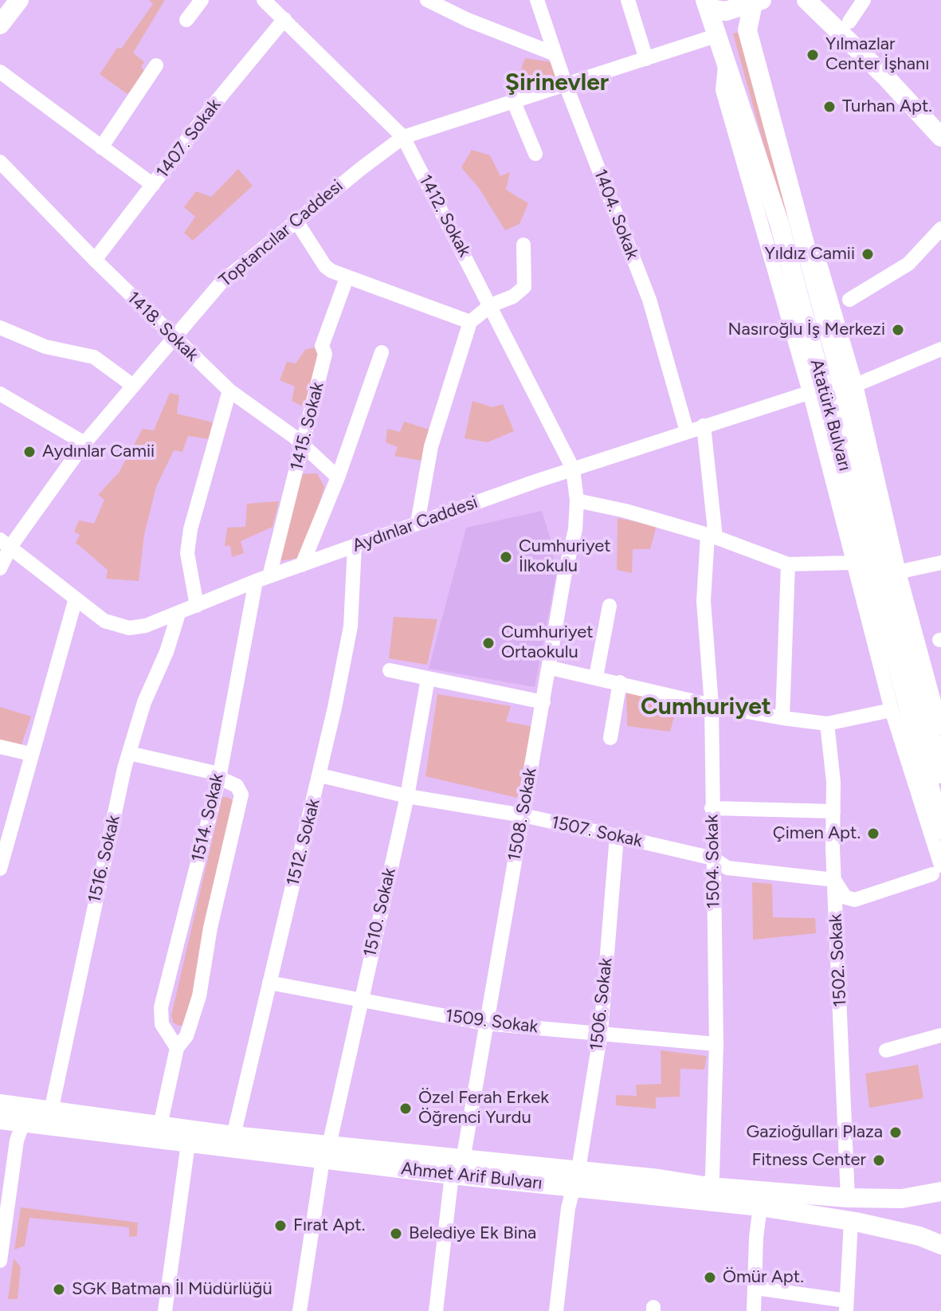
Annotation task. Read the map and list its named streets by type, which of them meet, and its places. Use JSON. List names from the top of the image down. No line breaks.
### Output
{"streets":{"main road":["Atatürk Bulvarı","Ahmet Arif Bulvarı"],"street":["1407. Sokak","1404. Sokak","1412. Sokak","Toptancılar Caddesi","1418. Sokak","1415. Sokak","Aydınlar Caddesi","1508. Sokak","1514. Sokak","1507. Sokak","1512. Sokak","1516. Sokak","1504. Sokak","1510. Sokak","1502. Sokak","1506. Sokak","1509. Sokak"]},"crossings":[["1407. Sokak","1412. Sokak"],["1407. Sokak","1418. Sokak"],["1404. Sokak","Toptancılar Caddesi"],["1404. Sokak","Aydınlar Caddesi"],["1412. Sokak","Toptancılar Caddesi"],["1412. Sokak","Aydınlar Caddesi"],["1412. Sokak","1508. Sokak"],["Toptancılar Caddesi","1418. Sokak"],["Toptancılar Caddesi","Atatürk Bulvarı"],["Toptancılar Caddesi","Aydınlar Caddesi"],["1418. Sokak","1415. Sokak"],["Atatürk Bulvarı","Aydınlar Caddesi"],["1415. Sokak","Aydınlar Caddesi"],["1415. Sokak","1514. Sokak"],["Aydınlar Caddesi","1508. Sokak"],["Aydınlar Caddesi","1514. Sokak"],["Aydınlar Caddesi","1512. Sokak"],["Aydınlar Caddesi","1516. Sokak"],["Aydınlar Caddesi","1504. Sokak"],["1508. Sokak","1507. Sokak"],["1508. Sokak","1509. Sokak"],["1508. Sokak","Ahmet Arif Bulvarı"],["1507. Sokak","1512. Sokak"],["1507. Sokak","1504. Sokak"],["1507. Sokak","1510. Sokak"],["1507. Sokak","1502. Sokak"],["1507. Sokak","1506. Sokak"],["1512. Sokak","1509. Sokak"],["1512. Sokak","Ahmet Arif Bulvarı"],["1516. Sokak","Ahmet Arif Bulvarı"],["1504. Sokak","1509. Sokak"],["1504. Sokak","Ahmet Arif Bulvarı"],["1510. Sokak","1509. Sokak"],["1510. Sokak","Ahmet Arif Bulvarı"],["1502. Sokak","Ahmet Arif Bulvarı"],["1506. Sokak","1509. Sokak"],["1506. Sokak","Ahmet Arif Bulvarı"]],"districts":["Şirinevler","Cumhuriyet"],"places":["Yılmazlar Center İşhanı","Turhan Apt.","Yıldız Camii","Nasıroğlu İş Merkezi","Aydınlar Camii","Cumhuriyet İlkokulu","Cumhuriyet Ortaokulu","Çimen Apt.","Özel Ferah Erkek Öğrenci Yurdu","Gazioğulları Plaza","Fitness Center","Fırat Apt.","Belediye Ek Bina","Ömür Apt.","SGK Batman İl Müdürlüğü"]}
